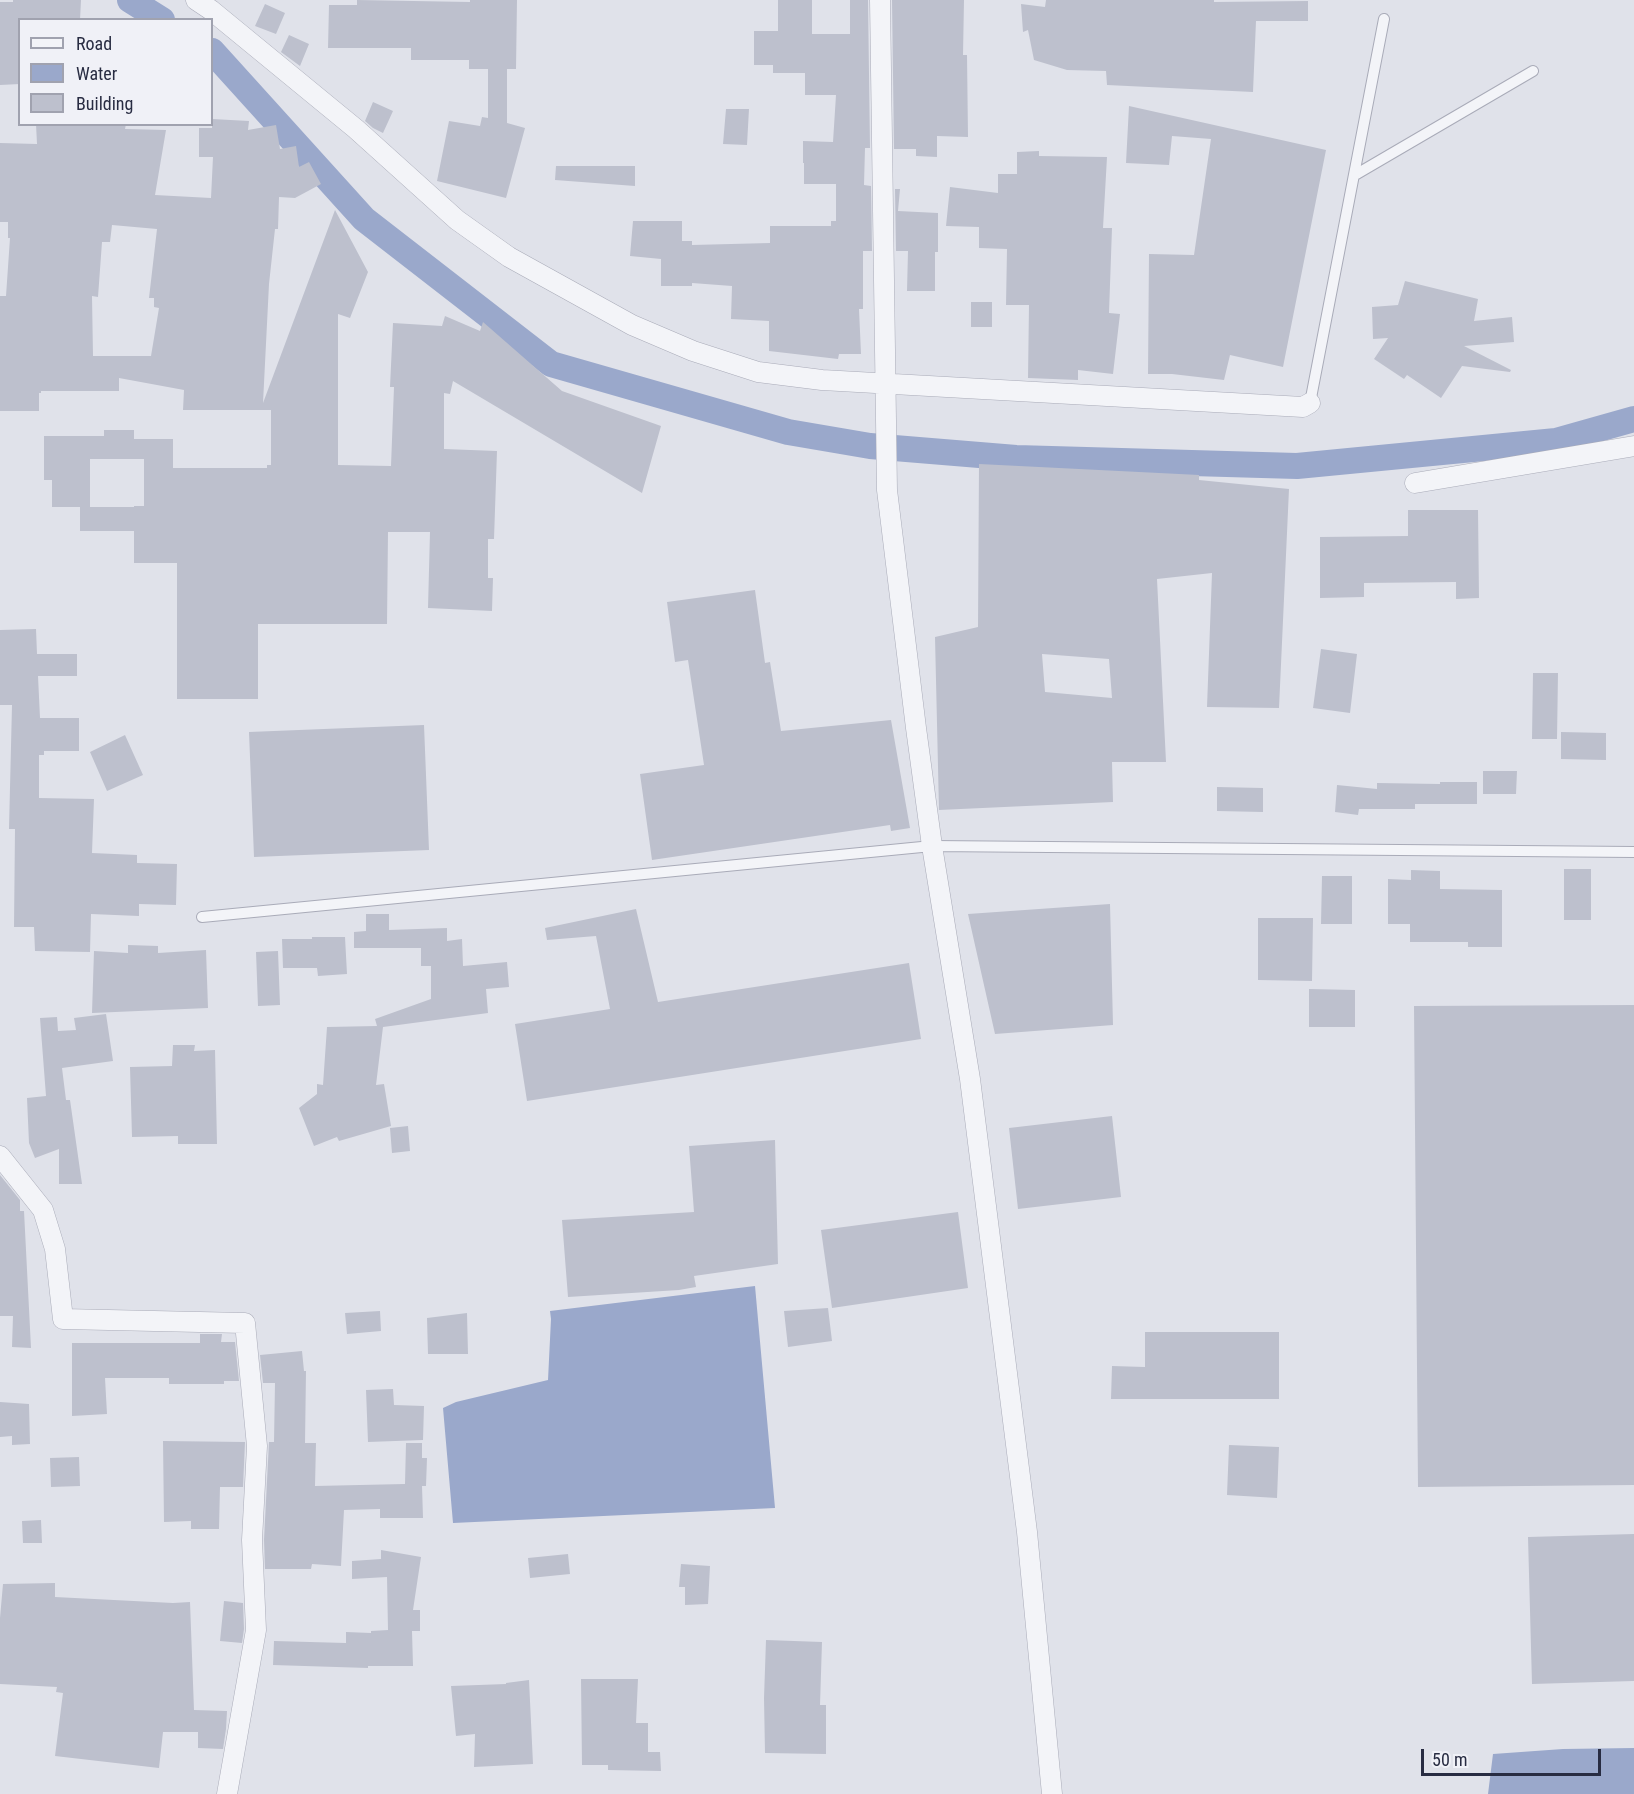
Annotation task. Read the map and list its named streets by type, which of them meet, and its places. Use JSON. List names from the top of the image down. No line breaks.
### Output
{"legend":["Road","Water","Building"],"scale_bar":"50 m"}
